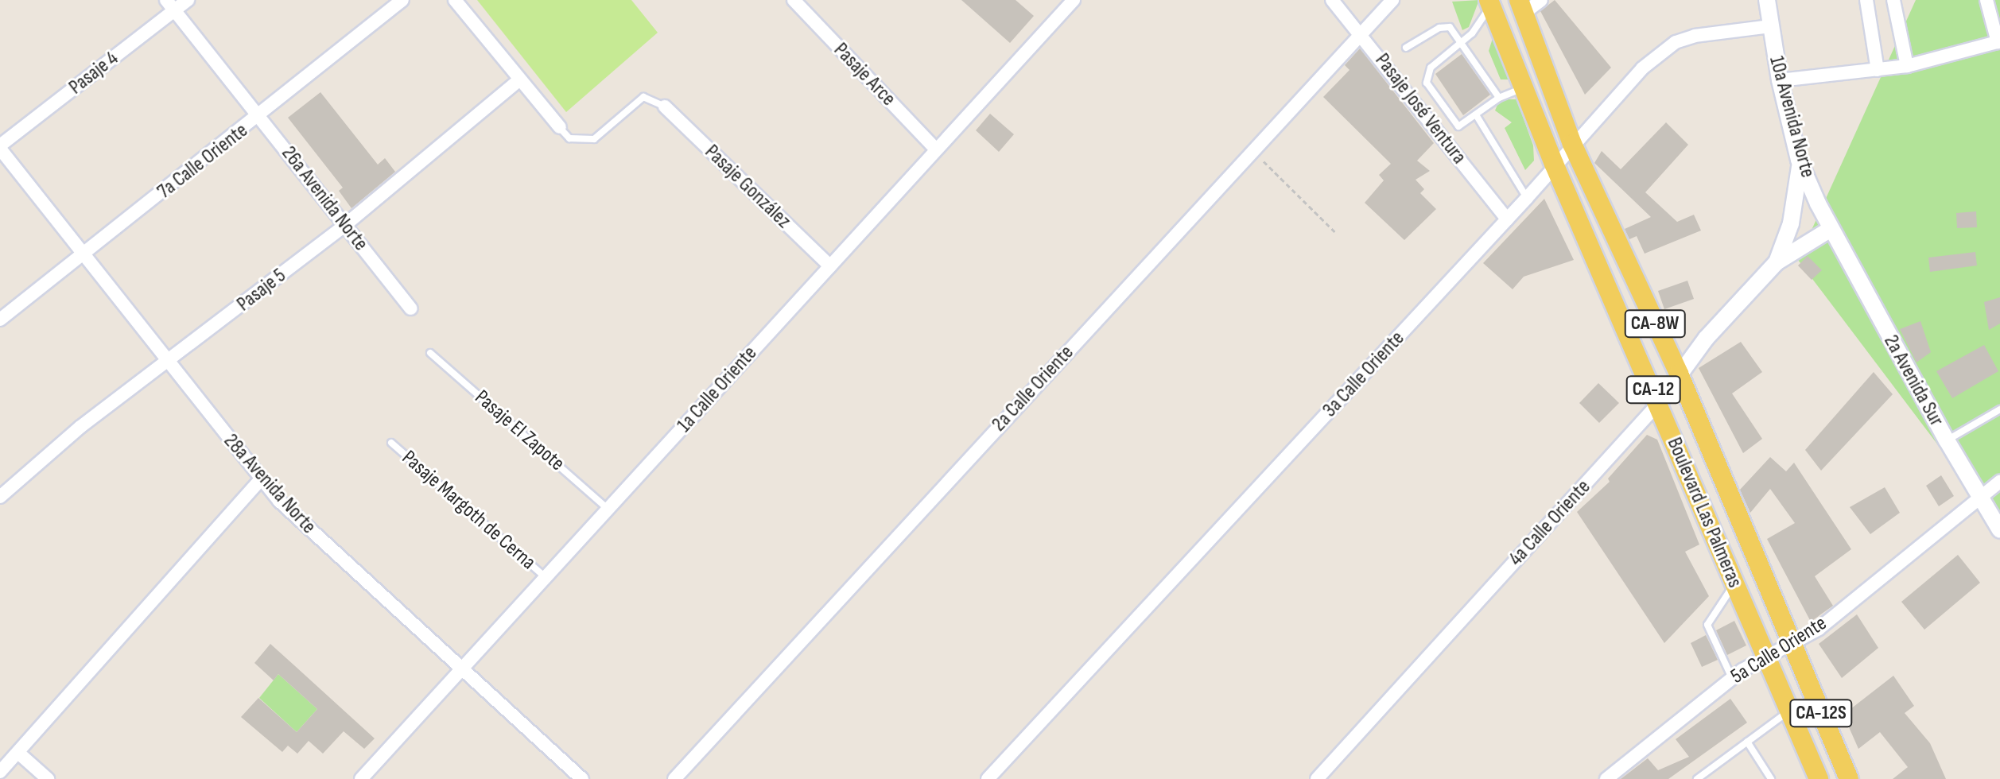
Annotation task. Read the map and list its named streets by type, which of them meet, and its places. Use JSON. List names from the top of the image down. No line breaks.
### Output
{"streets":{"main road":["CA-8W","CA-12","Boulevard Las Palmeras","CA-12S"],"street":["Pasaje 4","Pasaje Arce","Pasaje José Ventura","10a Avenida Norte","7a Calle Oriente","Pasaje González","26a Avenida Norte","Pasaje 5","3a Calle Oriente","2a Avenida Sur","2a Calle Oriente","1a Calle Oriente","28a Avenida Norte","4a Calle Oriente","5a Calle Oriente"],"lane":["Pasaje El Zapote","Pasaje Margoth de Cerna"]},"crossings":[["Pasaje 4","26a Avenida Norte"],["Pasaje 4","28a Avenida Norte"],["Pasaje Arce","1a Calle Oriente"],["Pasaje José Ventura","3a Calle Oriente"],["Pasaje José Ventura","2a Calle Oriente"],["10a Avenida Norte","3a Calle Oriente"],["10a Avenida Norte","2a Avenida Sur"],["10a Avenida Norte","4a Calle Oriente"],["7a Calle Oriente","26a Avenida Norte"],["7a Calle Oriente","28a Avenida Norte"],["Pasaje González","1a Calle Oriente"],["26a Avenida Norte","Pasaje 5"],["Pasaje 5","28a Avenida Norte"],["CA-8W","3a Calle Oriente"],["CA-8W","4a Calle Oriente"],["CA-8W","5a Calle Oriente"],["CA-8W","CA-12S"],["3a Calle Oriente","Boulevard Las Palmeras"],["2a Avenida Sur","4a Calle Oriente"],["2a Avenida Sur","5a Calle Oriente"],["1a Calle Oriente","Pasaje El Zapote"],["1a Calle Oriente","28a Avenida Norte"],["1a Calle Oriente","Pasaje Margoth de Cerna"],["Boulevard Las Palmeras","4a Calle Oriente"],["Boulevard Las Palmeras","5a Calle Oriente"],["5a Calle Oriente","CA-12S"]]}
